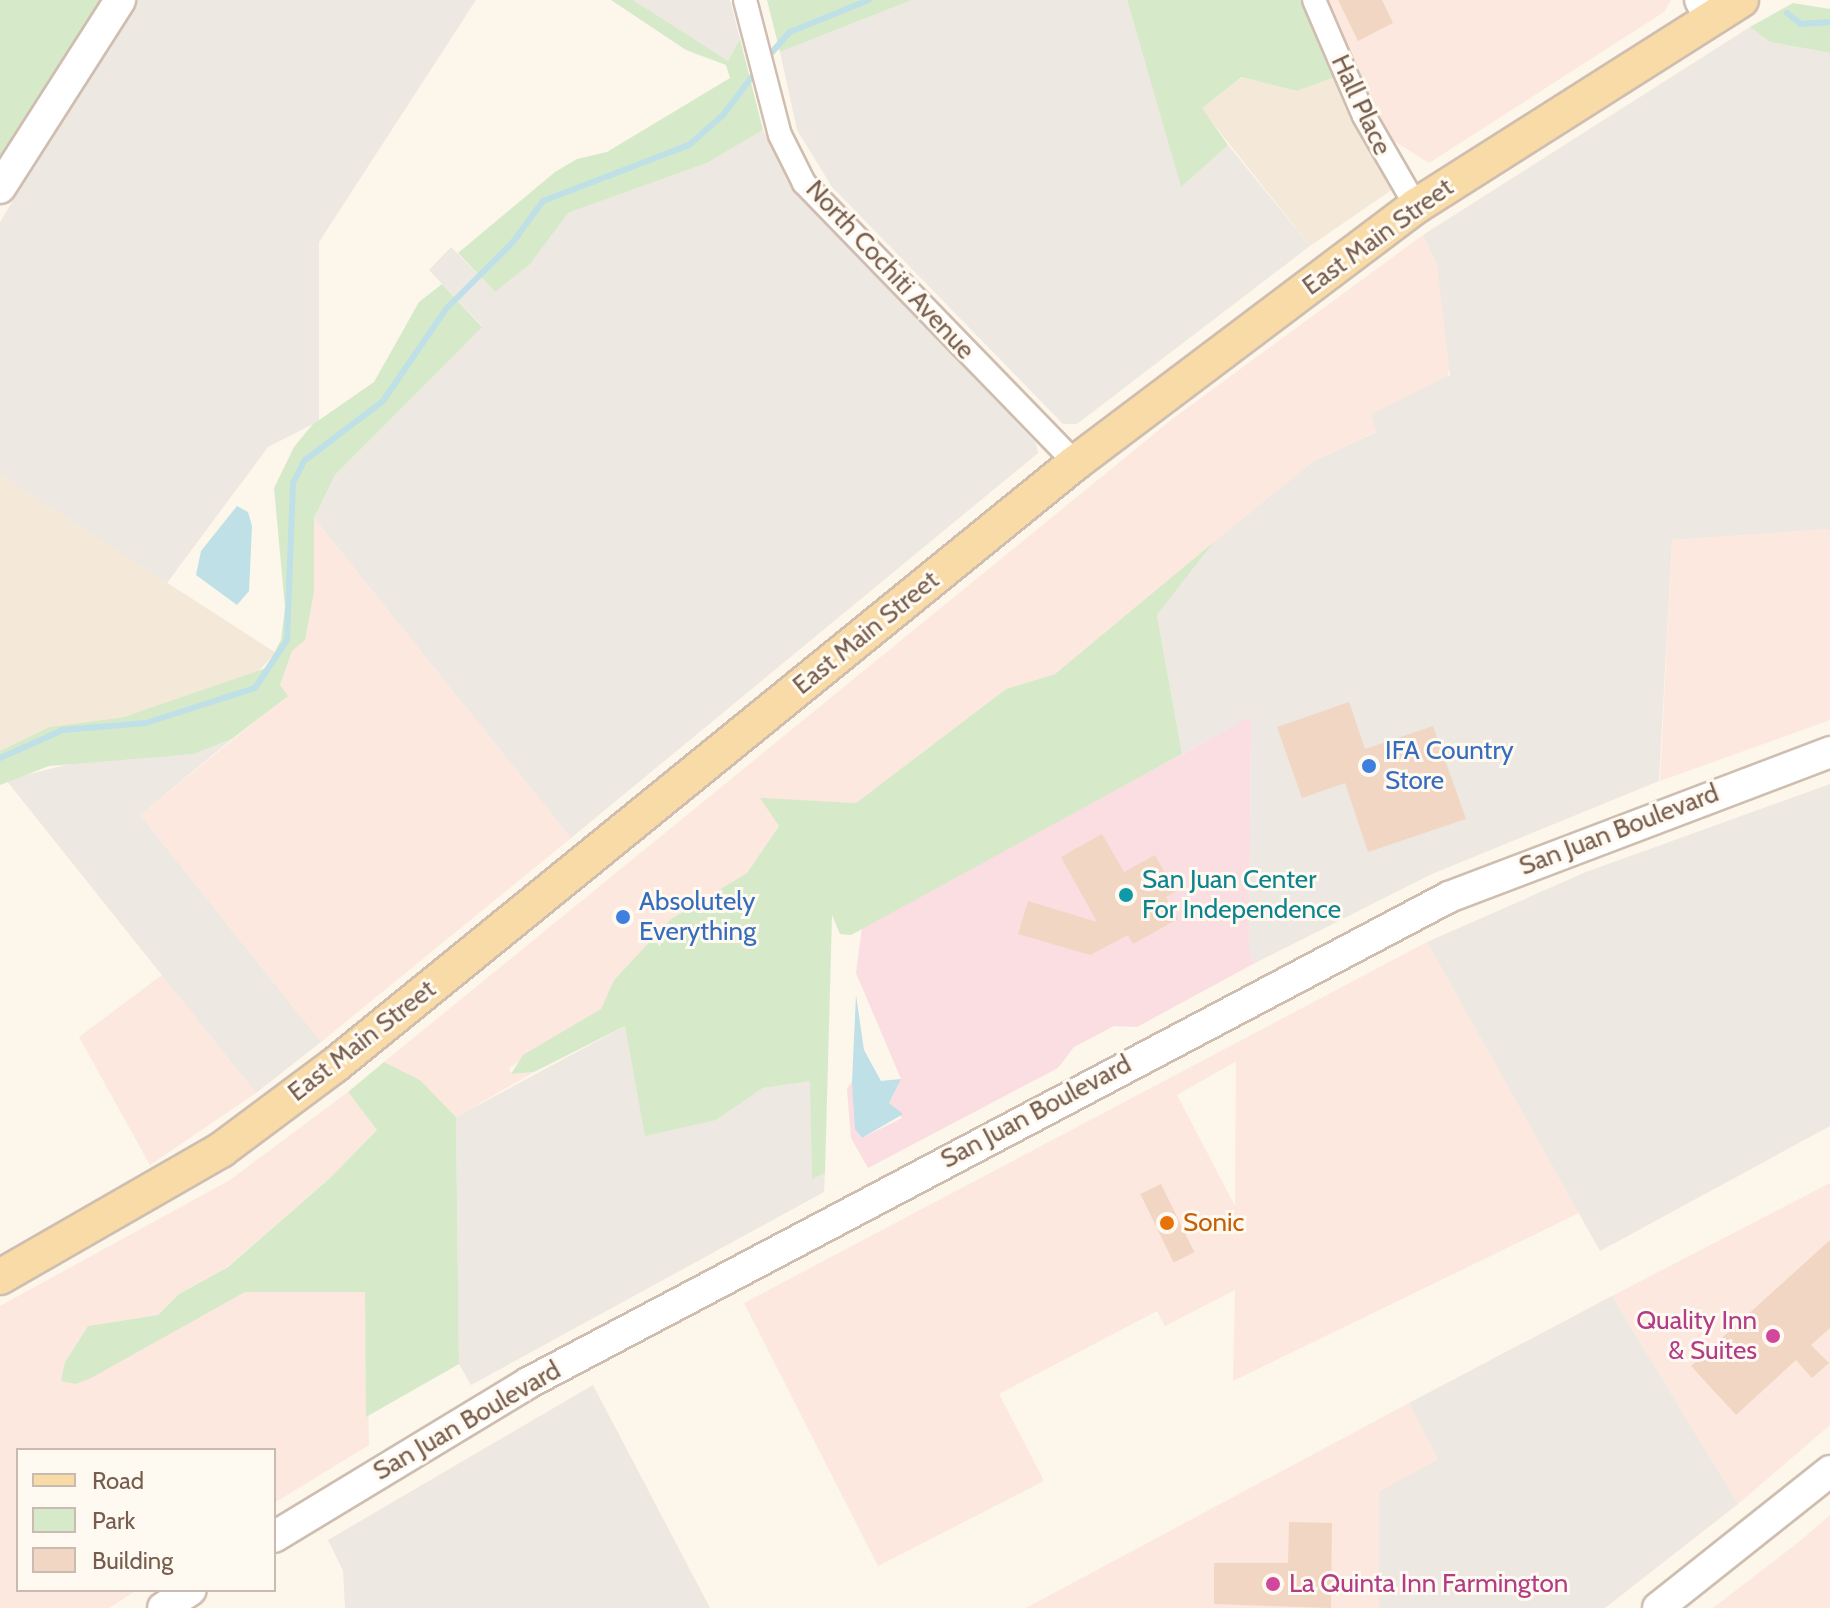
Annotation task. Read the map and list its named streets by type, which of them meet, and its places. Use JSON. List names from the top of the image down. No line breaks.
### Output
{"streets":{"main road":["East Main Street","San Juan Boulevard"],"street":["Hall Place","North Cochiti Avenue"]},"crossings":[["Hall Place","East Main Street"],["East Main Street","North Cochiti Avenue"]],"places":["IFA Country Store","San Juan Center For Independence","Absolutely Everything","Sonic","Quality Inn & Suites","La Quinta Inn Farmington"],"legend":["Road","Park","Building"]}
